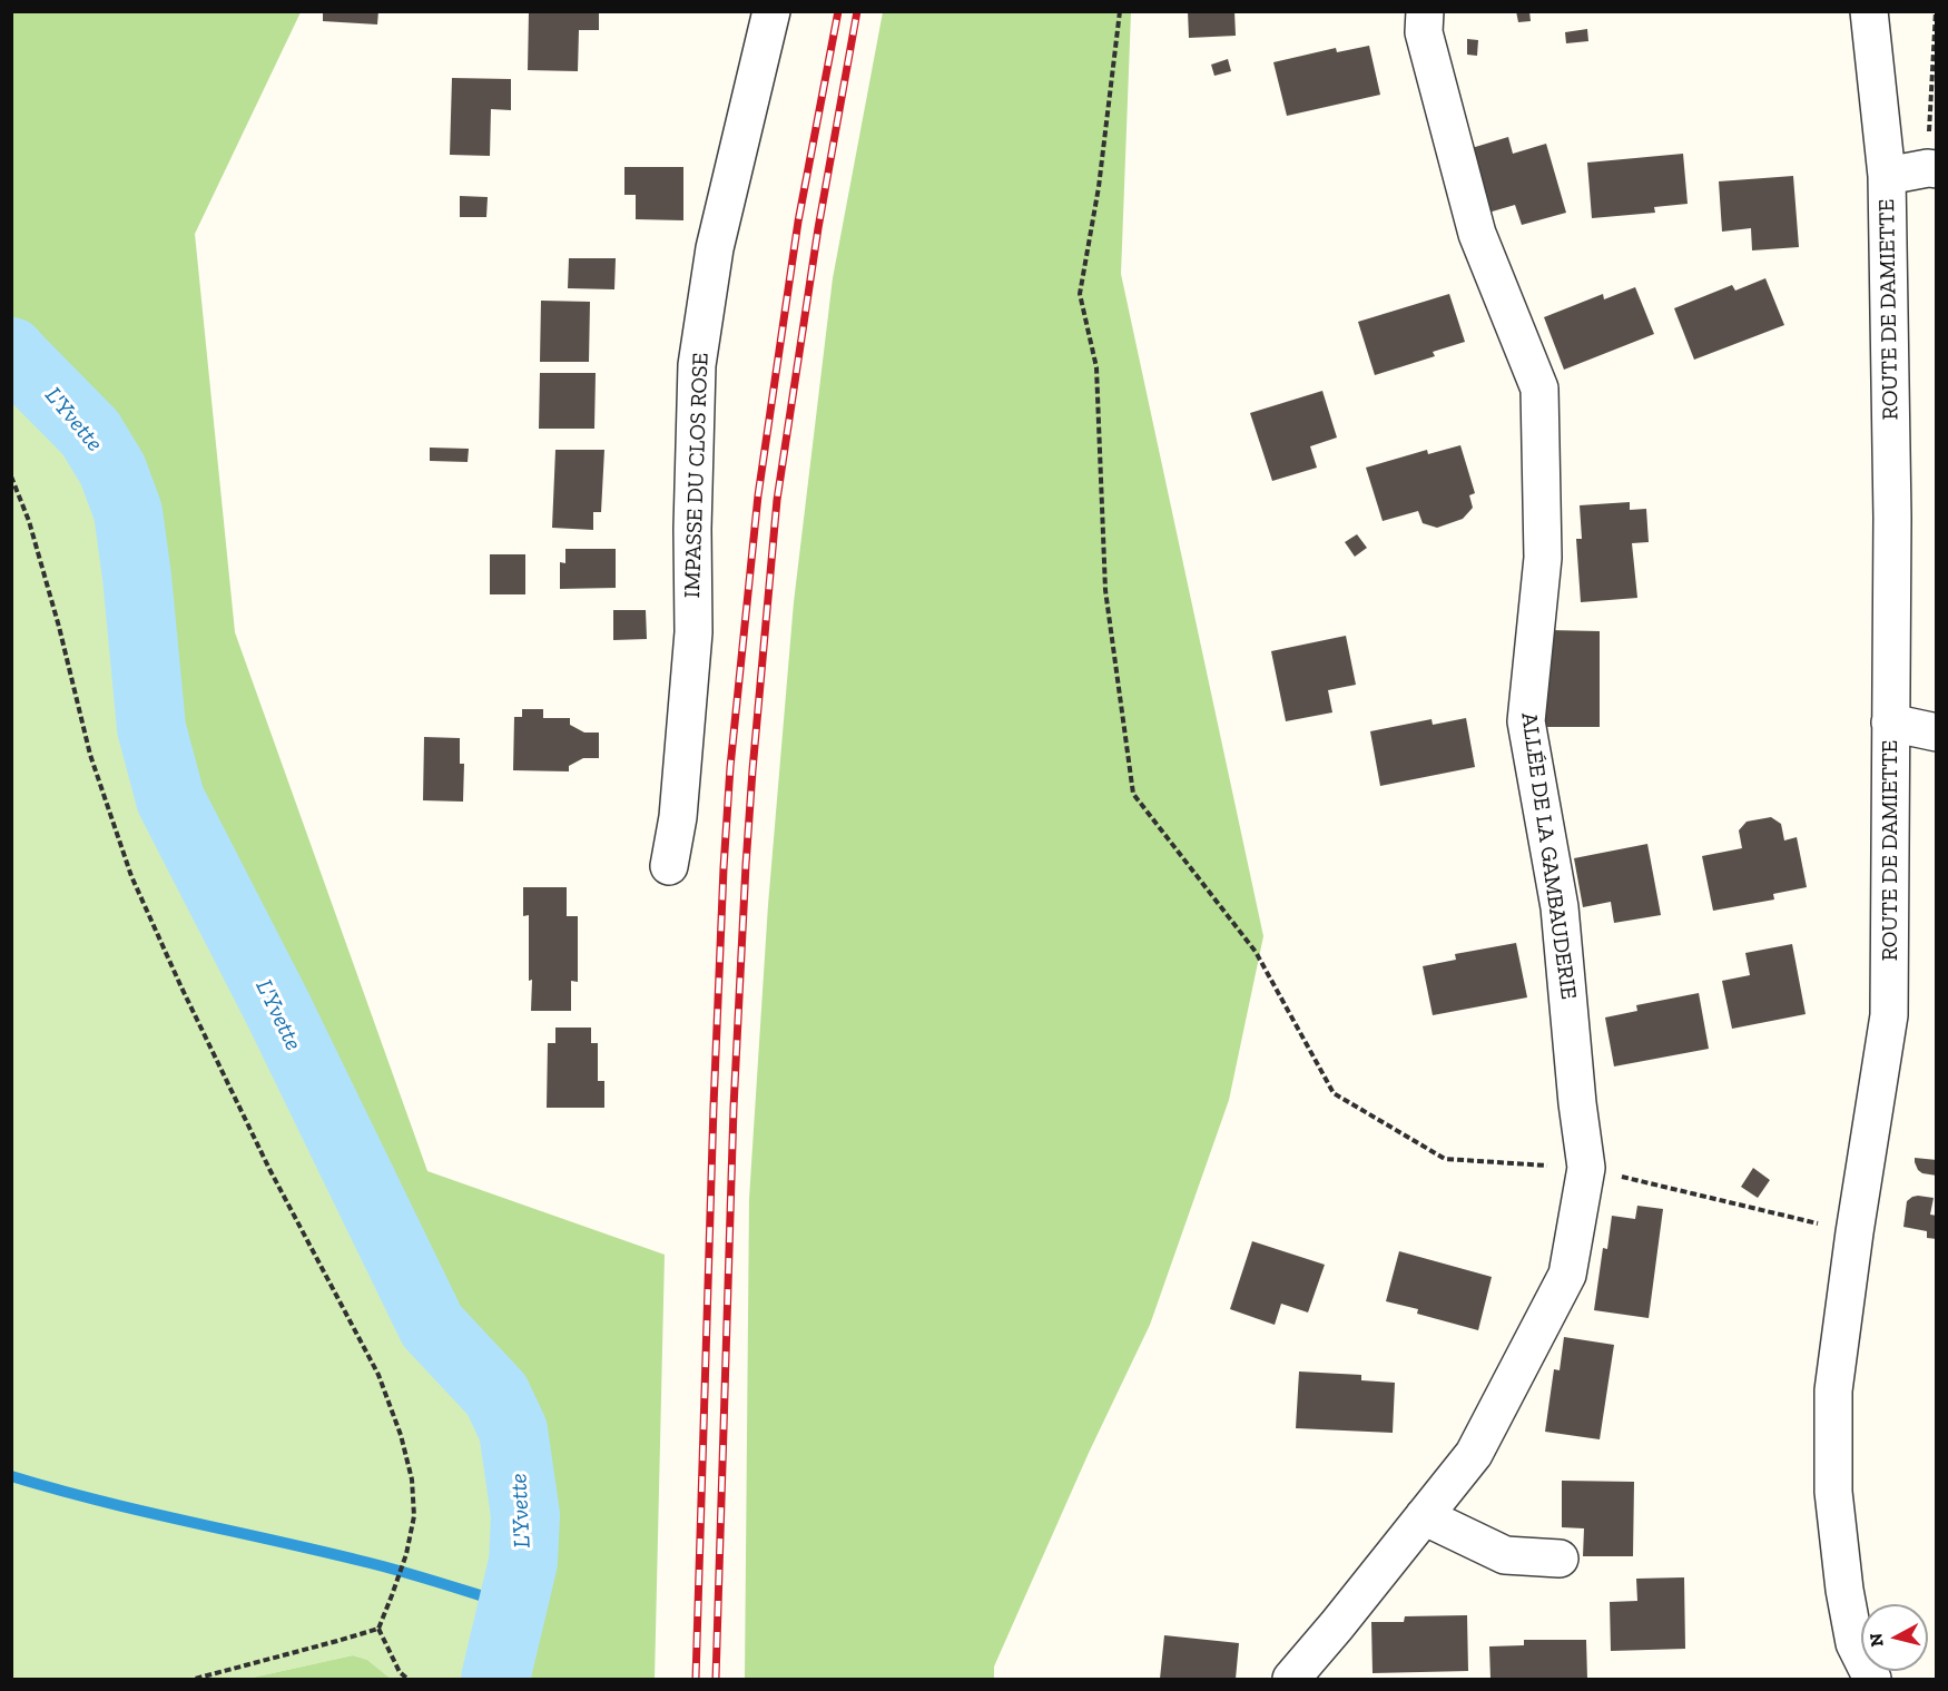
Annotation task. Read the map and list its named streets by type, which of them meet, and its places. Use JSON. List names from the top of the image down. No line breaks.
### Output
{"streets":{"street":["ROUTE DE DAMIETTE","IMPASSE DU CLOS ROSE","ALLÉE DE LA GAMBAUDERIE"]},"water":["L'Yvette"],"north":"left"}
